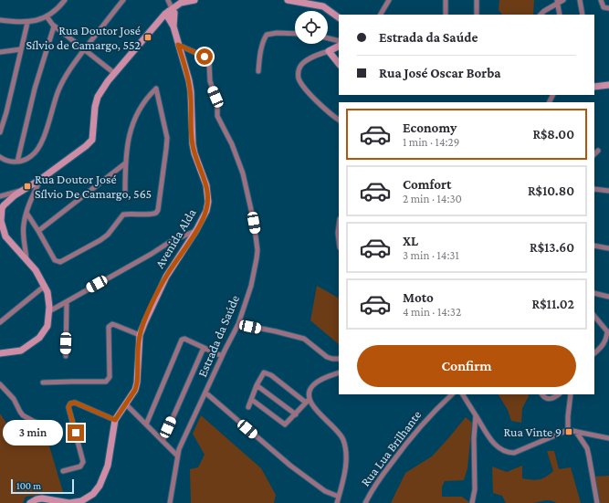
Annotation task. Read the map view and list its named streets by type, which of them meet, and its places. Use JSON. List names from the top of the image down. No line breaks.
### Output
{"streets":{"street":["Avenida Alda","Estrada da Saúde","Rua Lua Brilhante"]},"crossings":[["Avenida Alda","Estrada da Saúde"]],"places":{"transit":["Rua Doutor José Sílvio de Camargo, 552","Rua Doutor José Sílvio De Camargo, 565","Rua Vinte 9"]},"scale_bar":"100 m","page":{"banner":["Estrada da Saúde","Rua José Oscar Borba"],"list":[{"name":"Economy","note":"1 min · 14:29","value":"R$8.00"},{"name":"Comfort","note":"2 min · 14:30","value":"R$10.80"},{"name":"XL","note":"3 min · 14:31","value":"R$13.60"},{"name":"Moto","note":"4 min · 14:32","value":"R$11.02"}],"buttons":"Confirm","bubble":"3 min","scale":"100 m"}}
